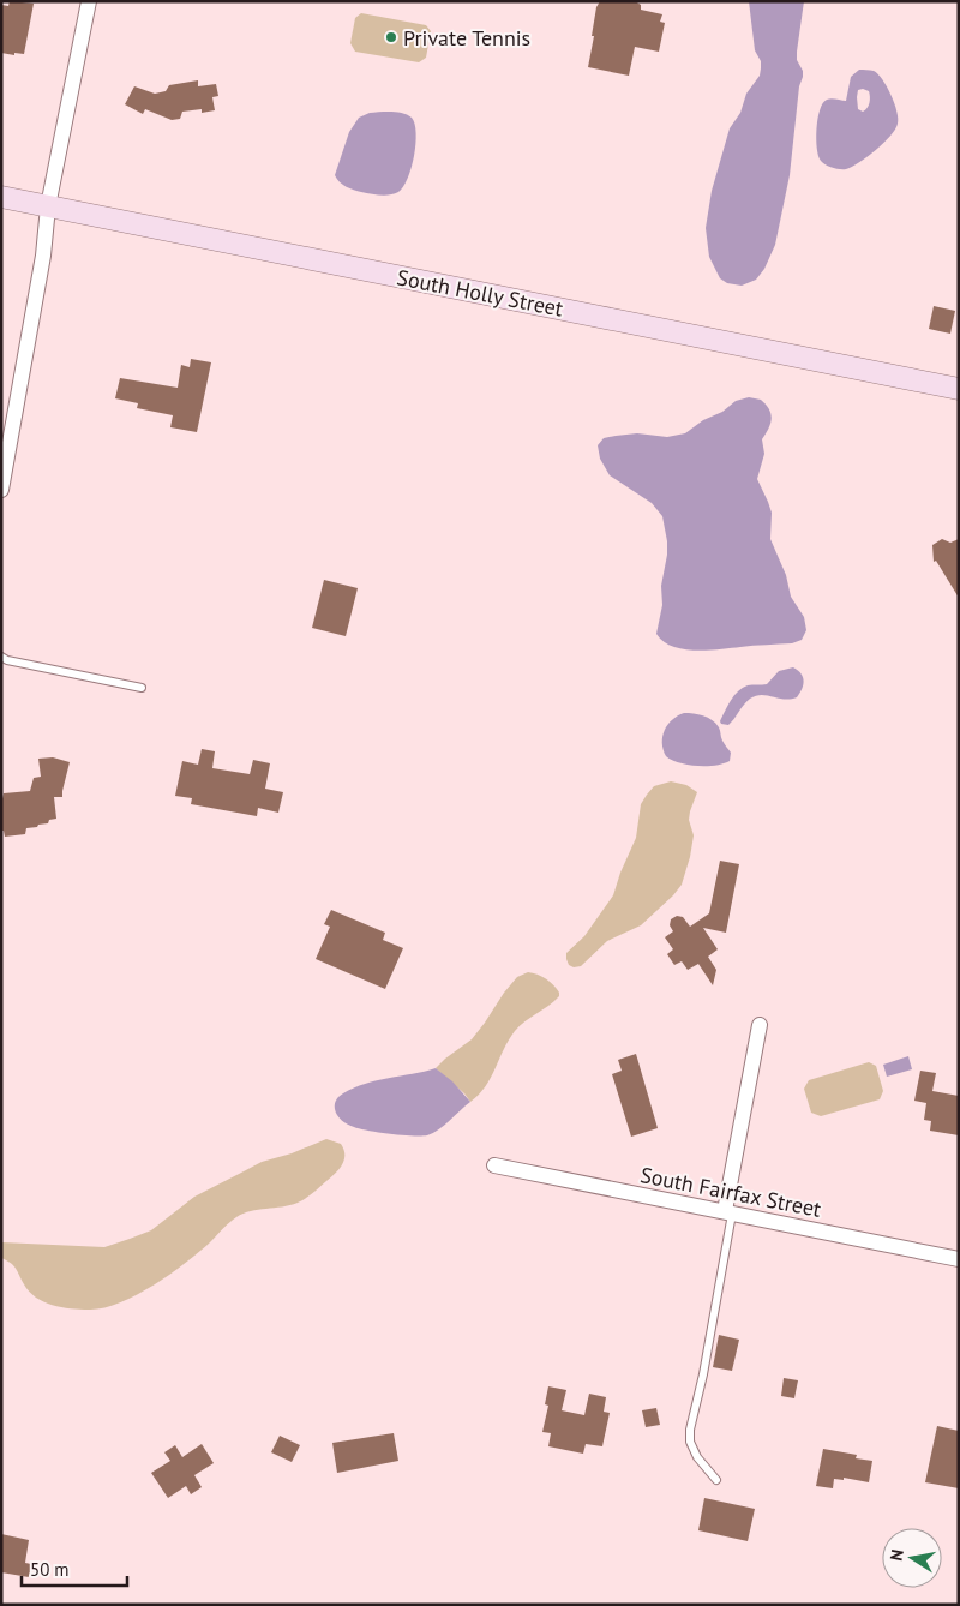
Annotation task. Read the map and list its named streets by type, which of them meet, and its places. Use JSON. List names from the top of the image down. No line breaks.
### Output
{"streets":{"street":["South Holly Street","South Fairfax Street"]},"places":["Private Tennis"],"scale_bar":"50 m","north":"left"}
